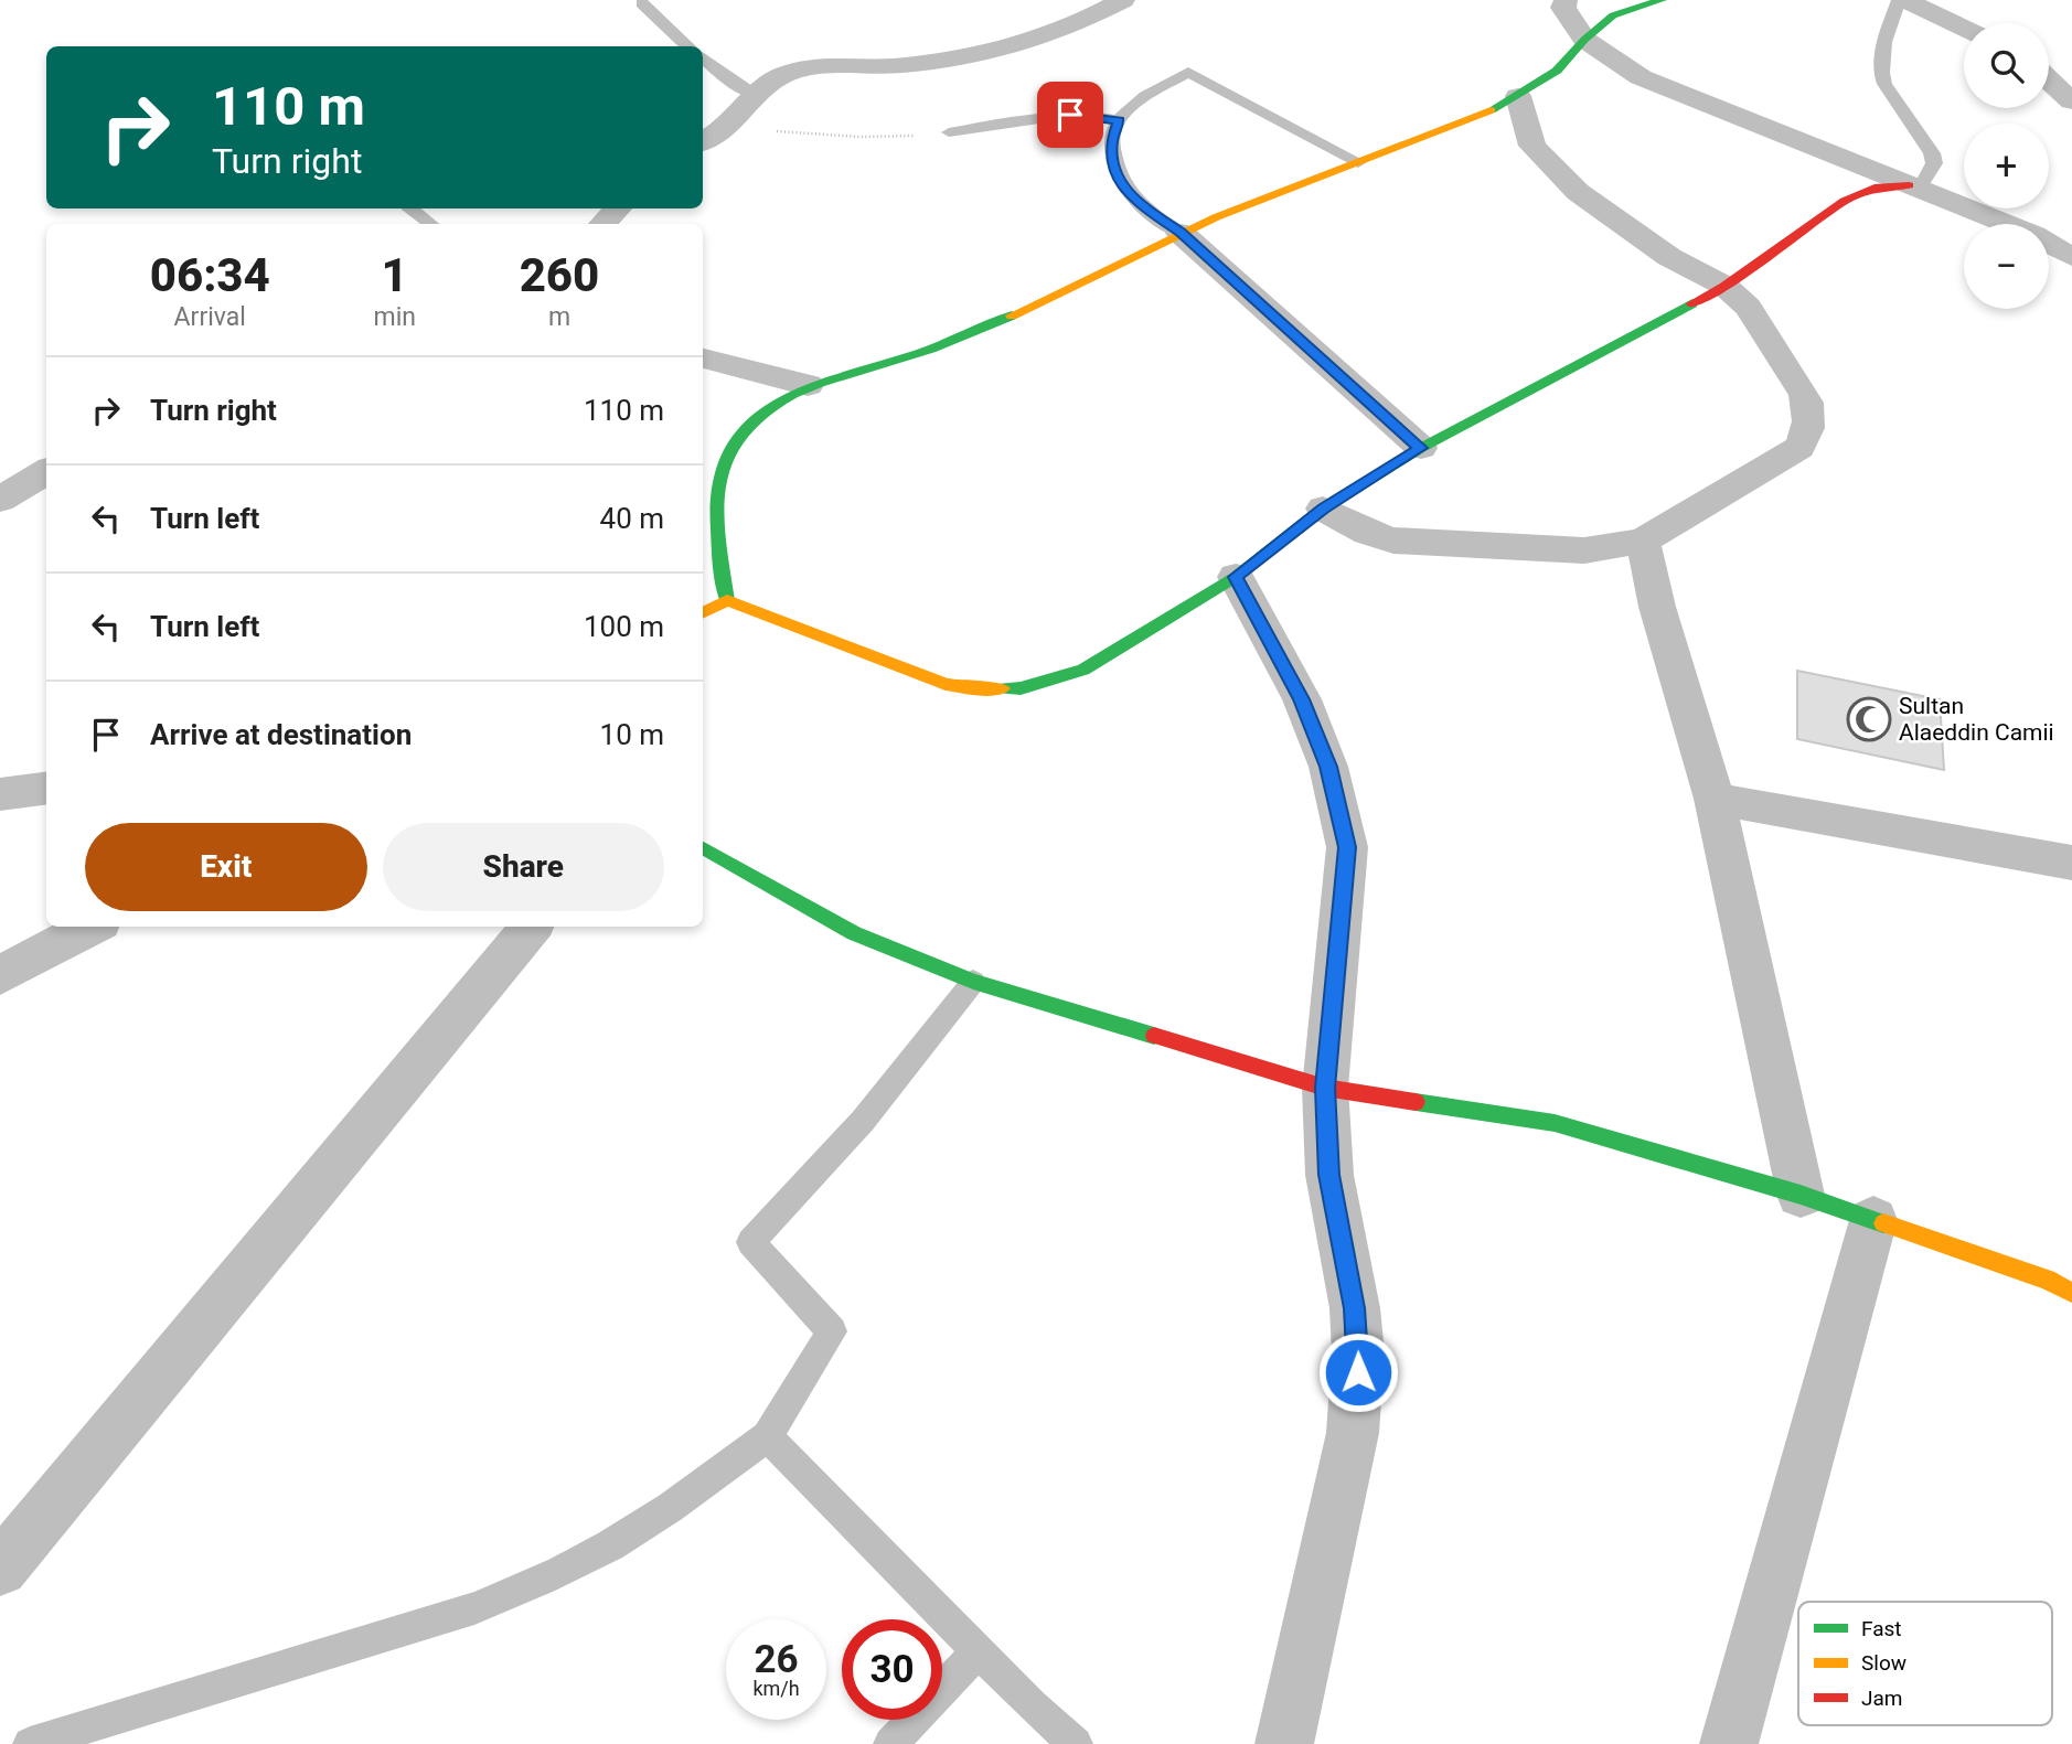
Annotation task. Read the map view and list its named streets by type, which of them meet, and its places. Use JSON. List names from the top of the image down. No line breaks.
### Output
{"places":{"mosque":["Sultan Alaeddin Camii"]},"legend":["Fast","Slow","Jam"],"page":{"map_buttons":["+","−"],"turn":["110 m","Turn right"],"eta":["06:34","Arrival","1","min","260","m"],"list":[{"name":"Turn right","value":"110 m"},{"name":"Turn left","value":"40 m"},{"name":"Turn left","value":"100 m"},{"name":"Arrive at destination","value":"10 m"}],"buttons":["Exit","Share"],"speed":"26 km/h","limit":"30"}}
